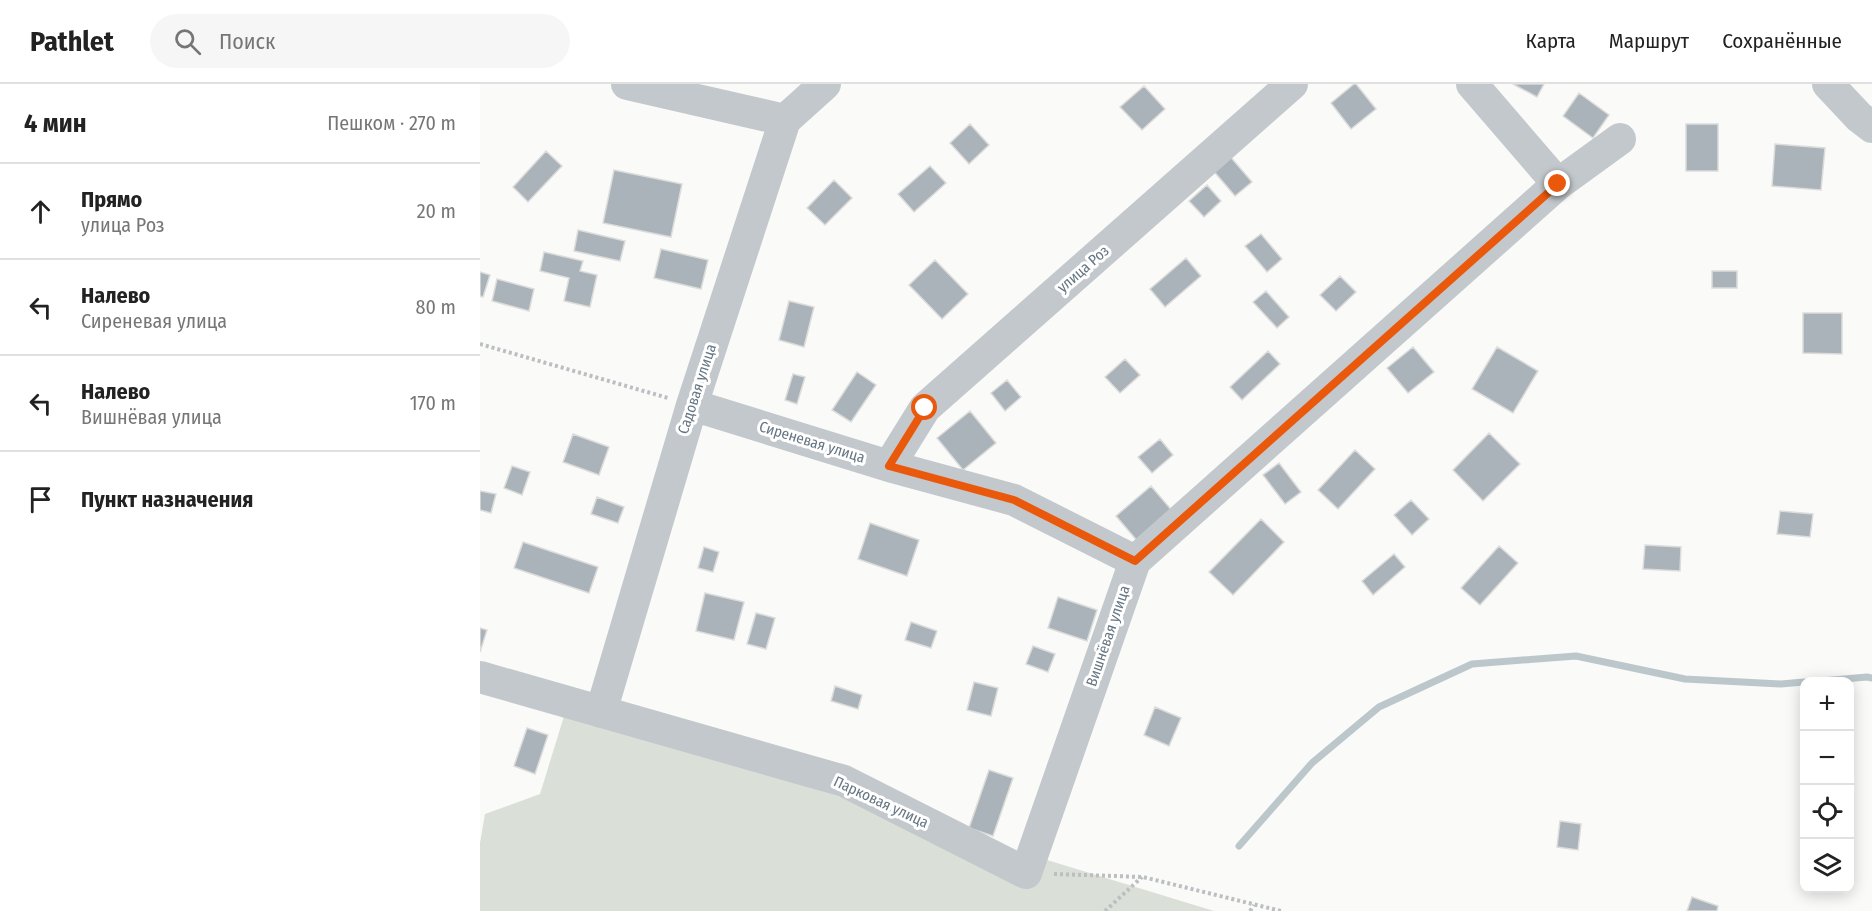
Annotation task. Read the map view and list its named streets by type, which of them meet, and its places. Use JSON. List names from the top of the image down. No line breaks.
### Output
{"streets":{"street":["улица Роз","Садовая улица","Сиреневая улица","Вишнёвая улица","Парковая улица"]},"crossings":[["улица Роз","Сиреневая улица"],["Садовая улица","Сиреневая улица"],["Садовая улица","Парковая улица"],["Сиреневая улица","Вишнёвая улица"],["Вишнёвая улица","Парковая улица"]],"page":{"header":"Pathlet","search":"Поиск","nav":["Карта","Маршрут","Сохранённые"],"heading":["4 мин","Пешком · 270 m"],"list":[["Прямо","улица Роз","20 m"],["Налево","Сиреневая улица","80 m"],["Налево","Вишнёвая улица","170 m"],"Пункт назначения"],"map_buttons":["+","−"]}}
